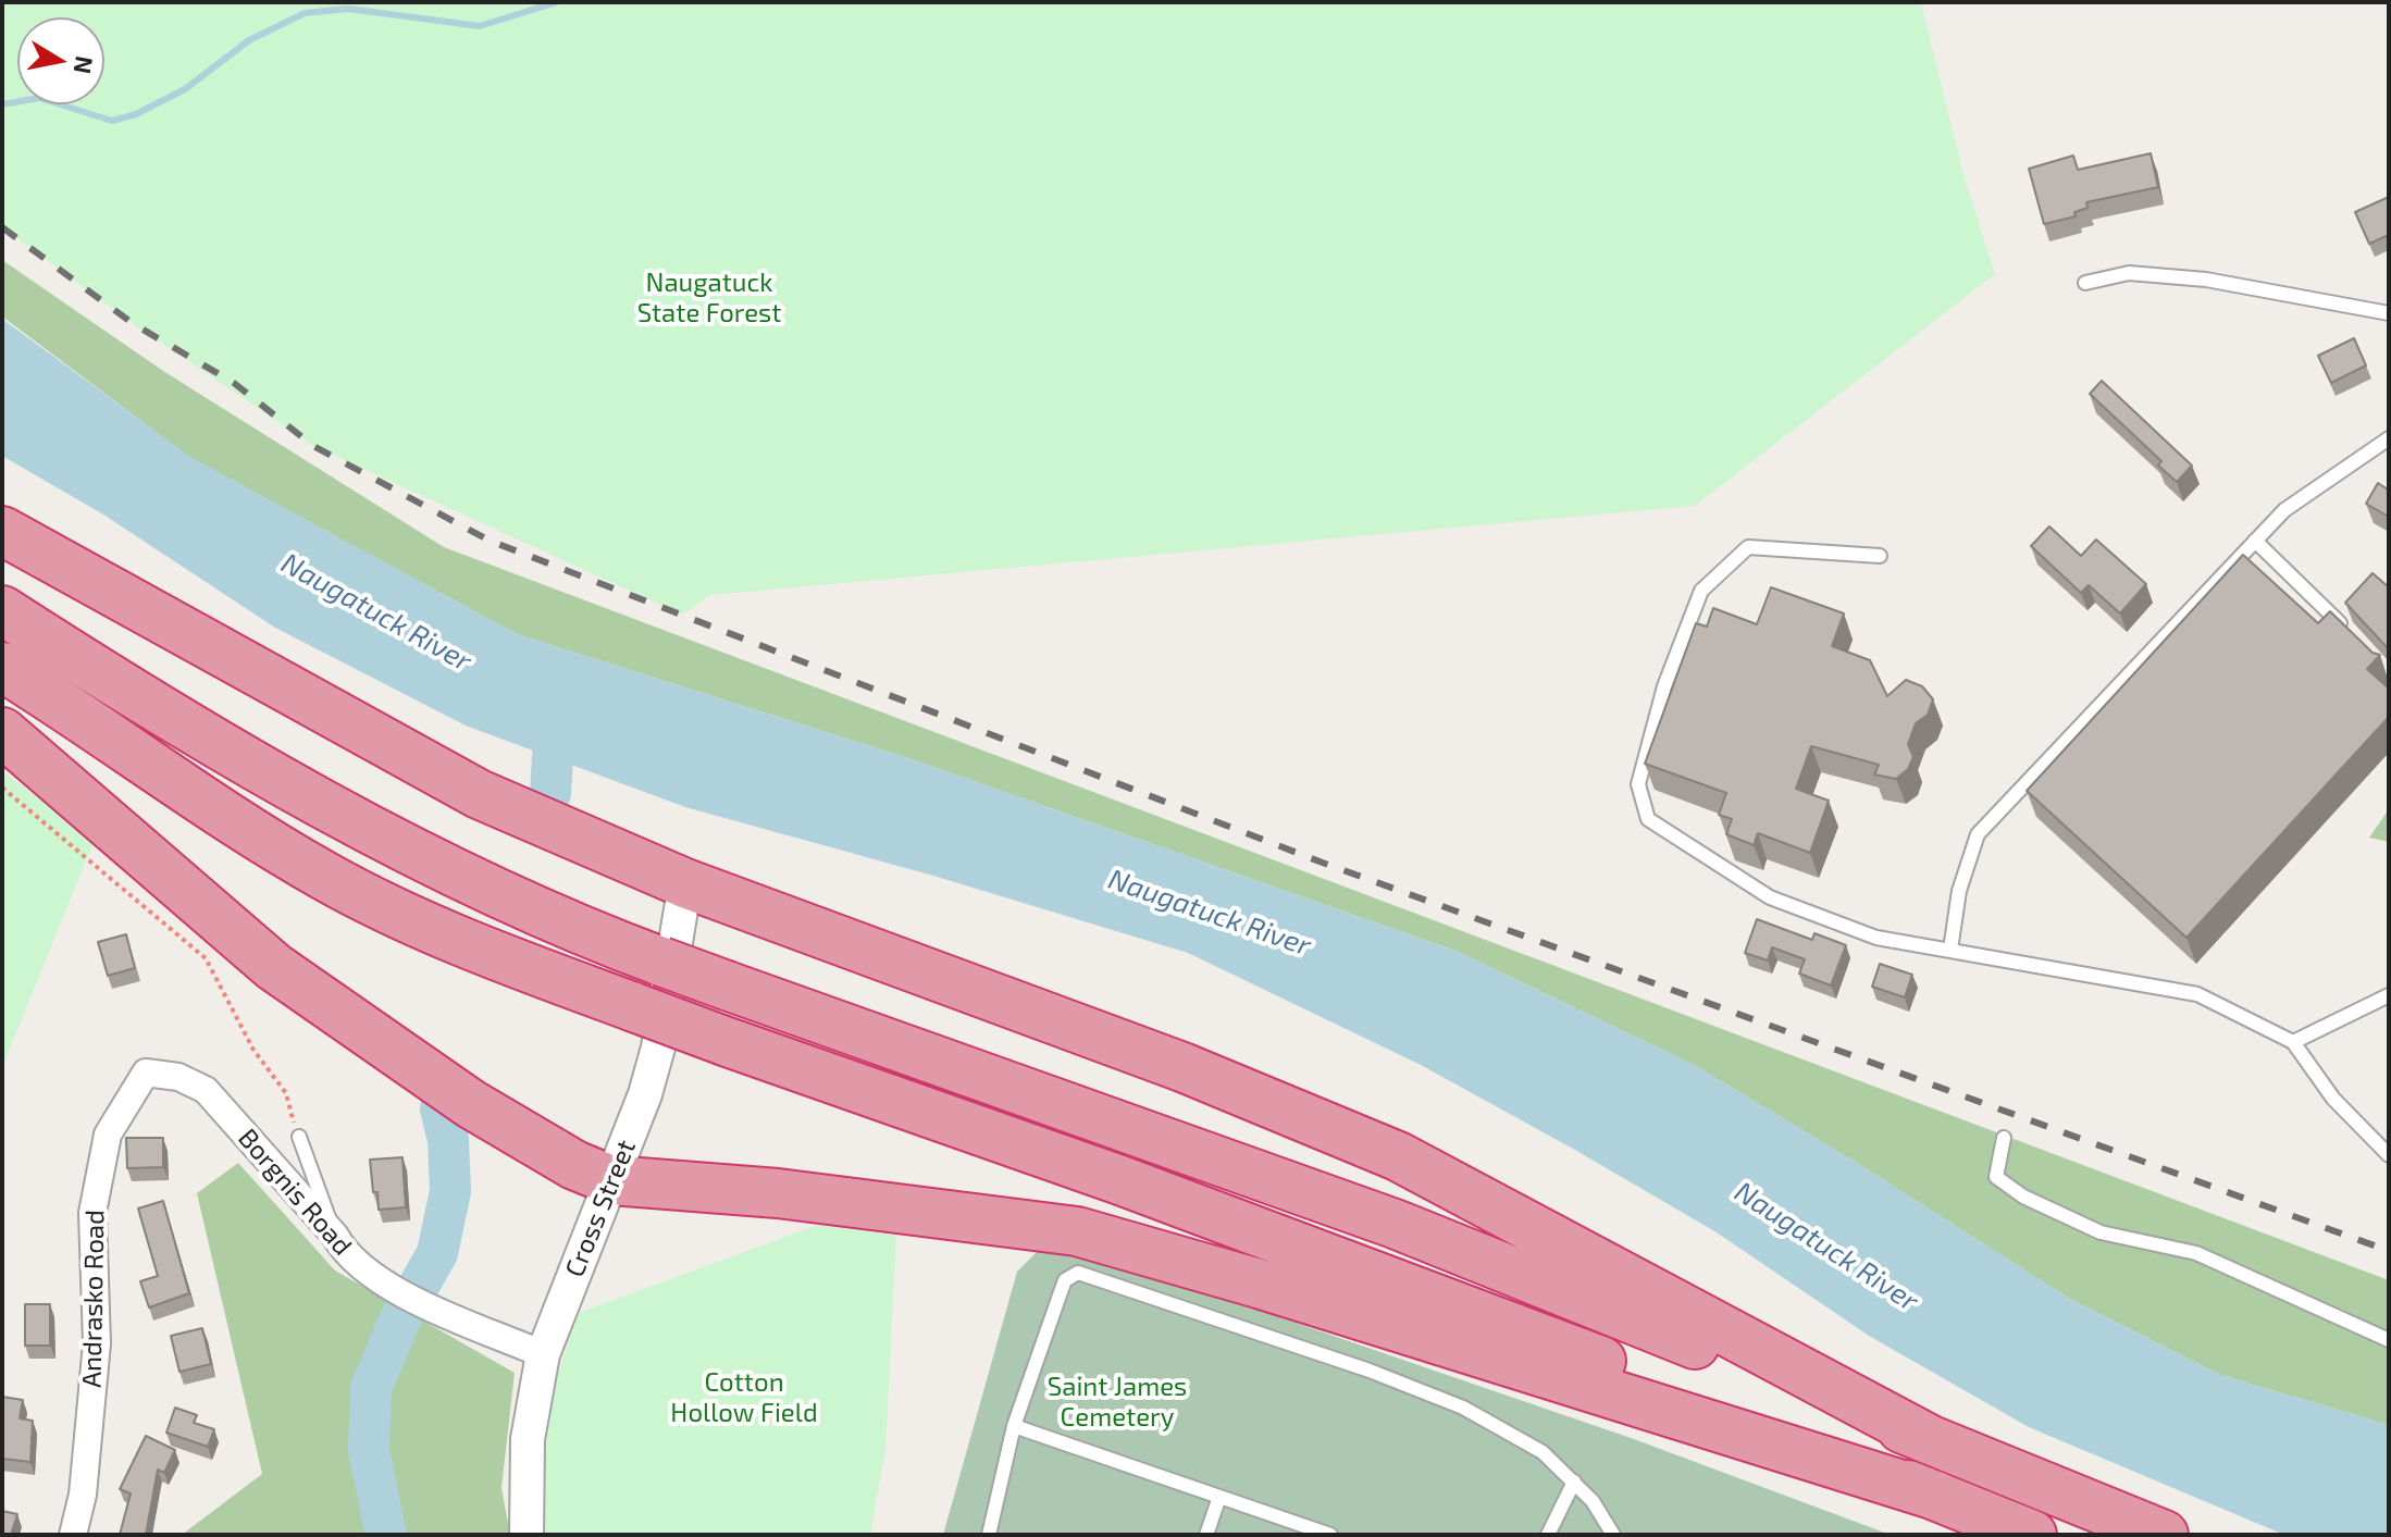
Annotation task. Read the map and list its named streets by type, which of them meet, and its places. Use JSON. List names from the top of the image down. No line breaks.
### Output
{"streets":{"street":["Borgnis Road","Cross Street","Andrasko Road"]},"crossings":[["Borgnis Road","Cross Street"],["Borgnis Road","Andrasko Road"]],"water":["Naugatuck River"],"parks":["Naugatuck State Forest","Cotton Hollow Field","Saint James Cemetery"],"north":"right"}
